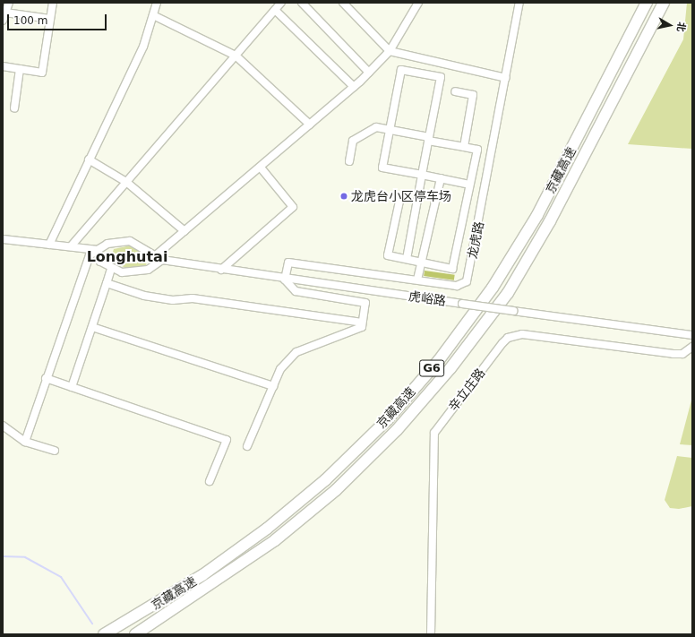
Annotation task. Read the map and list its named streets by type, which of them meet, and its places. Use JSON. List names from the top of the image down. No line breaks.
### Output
{"streets":{"highway":["京藏高速","G6"],"street":["龙虎路","虎峪路","辛立庄路"]},"crossings":[["龙虎路","虎峪路"]],"districts":["Longhutai"],"places":["龙虎台小区停车场"],"scale_bar":"100 m","north":"right"}
